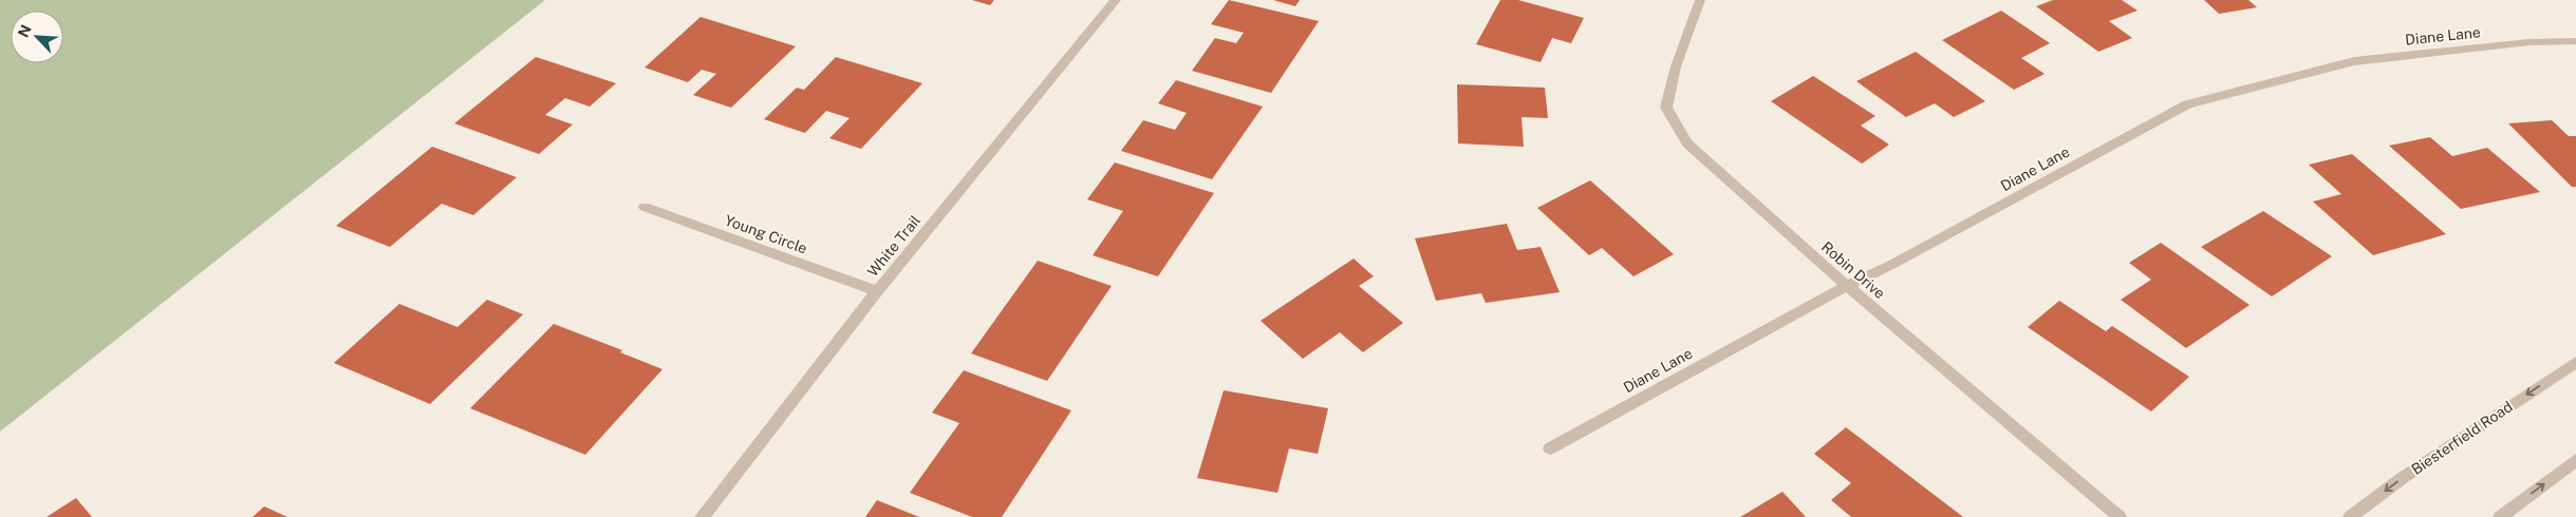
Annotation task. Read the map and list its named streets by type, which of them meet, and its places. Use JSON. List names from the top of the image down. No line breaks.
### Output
{"streets":{"street":["Diane Lane","Young Circle","White Trail","Robin Drive","Biesterfield Road"]},"crossings":[["Diane Lane","Robin Drive"],["Young Circle","White Trail"]],"north":"top left"}
